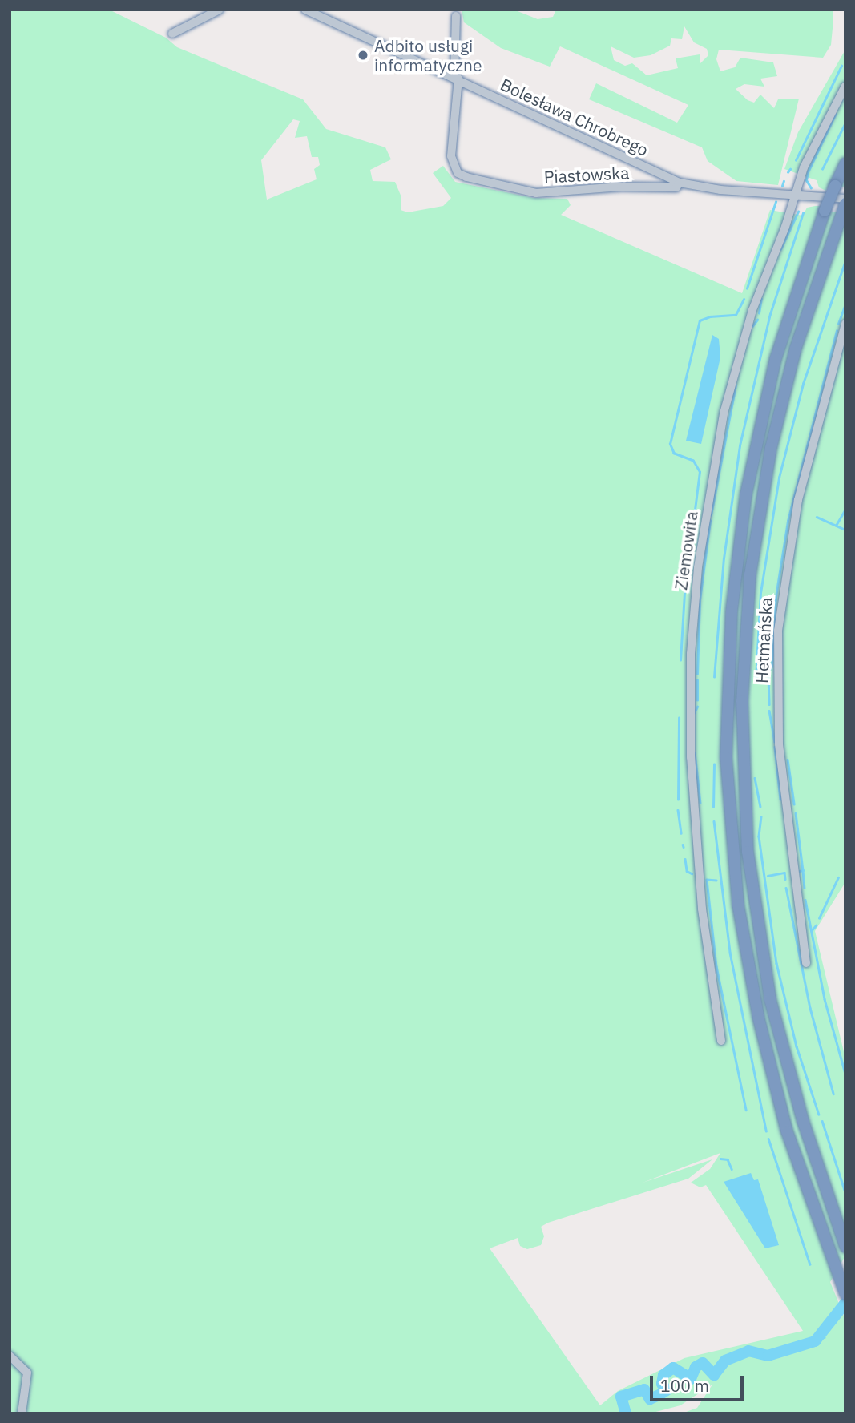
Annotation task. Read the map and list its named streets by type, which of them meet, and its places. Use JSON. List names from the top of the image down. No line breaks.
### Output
{"streets":{"street":["Bolesława Chrobrego","Piastowska","Ziemowita","Hetmańska"]},"crossings":[["Bolesława Chrobrego","Piastowska"],["Bolesława Chrobrego","Ziemowita"]],"places":["Adbito usługi informatyczne"],"scale_bar":"100 m"}
